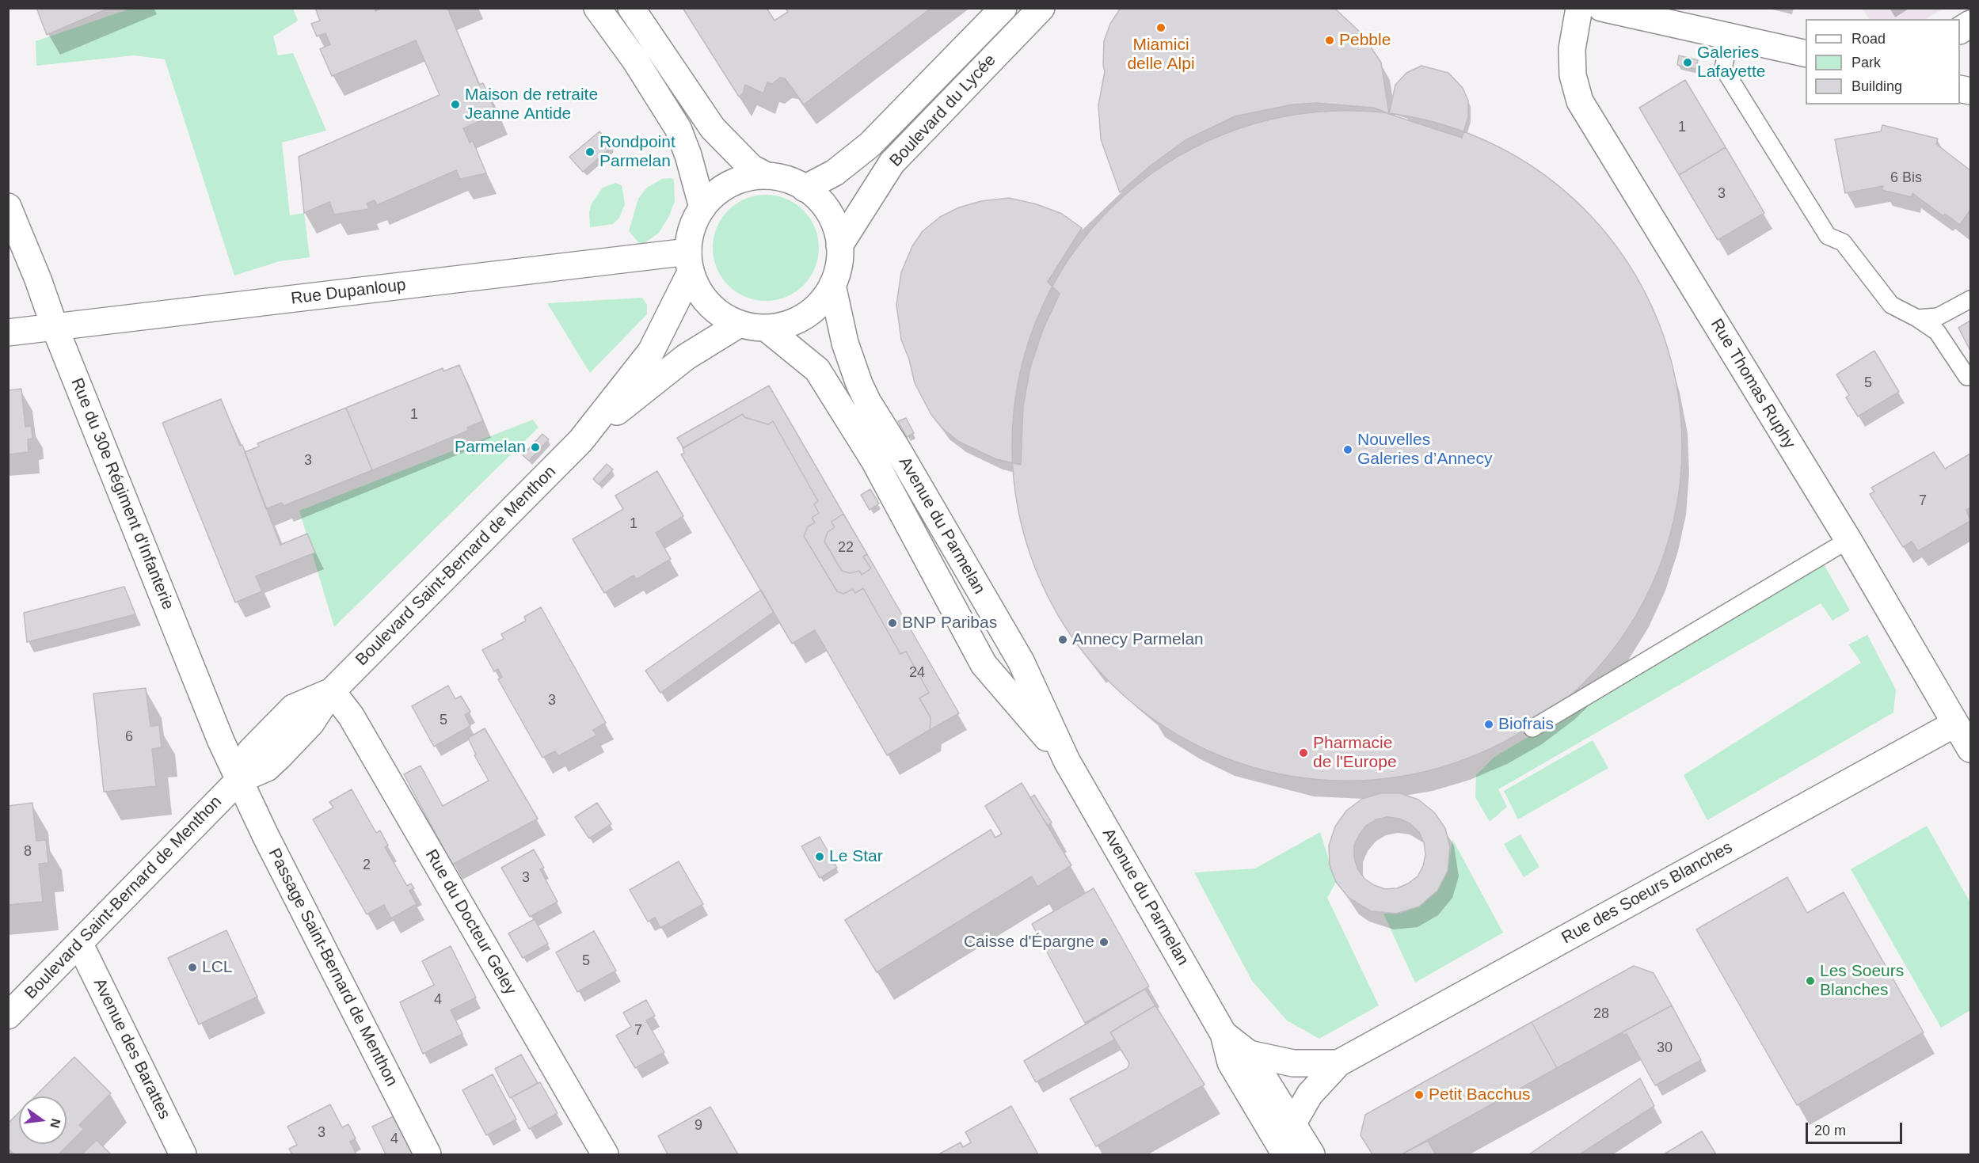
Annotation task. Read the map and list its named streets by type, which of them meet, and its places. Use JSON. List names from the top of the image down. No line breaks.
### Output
{"streets":{"street":["Boulevard du Lycée","Rue Dupanloup","Rue Thomas Ruphy","Rue du 30e Régiment d'Infanterie","Avenue du Parmelan","Boulevard Saint-Bernard de Menthon","Rue des Soeurs Blanches","Rue du Docteur Geley","Passage Saint-Bernard de Menthon","Avenue des Barattes"]},"crossings":[["Boulevard du Lycée","Rue Dupanloup"],["Boulevard du Lycée","Avenue du Parmelan"],["Boulevard du Lycée","Boulevard Saint-Bernard de Menthon"],["Rue Dupanloup","Rue du 30e Régiment d'Infanterie"],["Rue Dupanloup","Avenue du Parmelan"],["Rue Dupanloup","Boulevard Saint-Bernard de Menthon"],["Rue Thomas Ruphy","Rue des Soeurs Blanches"],["Rue du 30e Régiment d'Infanterie","Boulevard Saint-Bernard de Menthon"],["Rue du 30e Régiment d'Infanterie","Passage Saint-Bernard de Menthon"],["Avenue du Parmelan","Boulevard Saint-Bernard de Menthon"],["Avenue du Parmelan","Rue des Soeurs Blanches"],["Boulevard Saint-Bernard de Menthon","Rue du Docteur Geley"],["Boulevard Saint-Bernard de Menthon","Passage Saint-Bernard de Menthon"],["Boulevard Saint-Bernard de Menthon","Avenue des Barattes"]],"places":["Miamici delle Alpi","Pebble","Galeries Lafayette","Maison de retraite Jeanne Antide","Rondpoint Parmelan","Parmelan","Nouvelles Galeries d’Annecy","BNP Paribas","Annecy Parmelan","Biofrais","Pharmacie de l'Europe","Le Star","Caisse d'Épargne","LCL","Les Soeurs Blanches","Petit Bacchus"],"house_numbers":["1","6 Bis","3","5","1","3","7","1","22","24","3","5","6","8","2","3","5","4","28","7","30","9","3","4"],"legend":["Road","Park","Building"],"scale_bar":"20 m","north":"right"}
